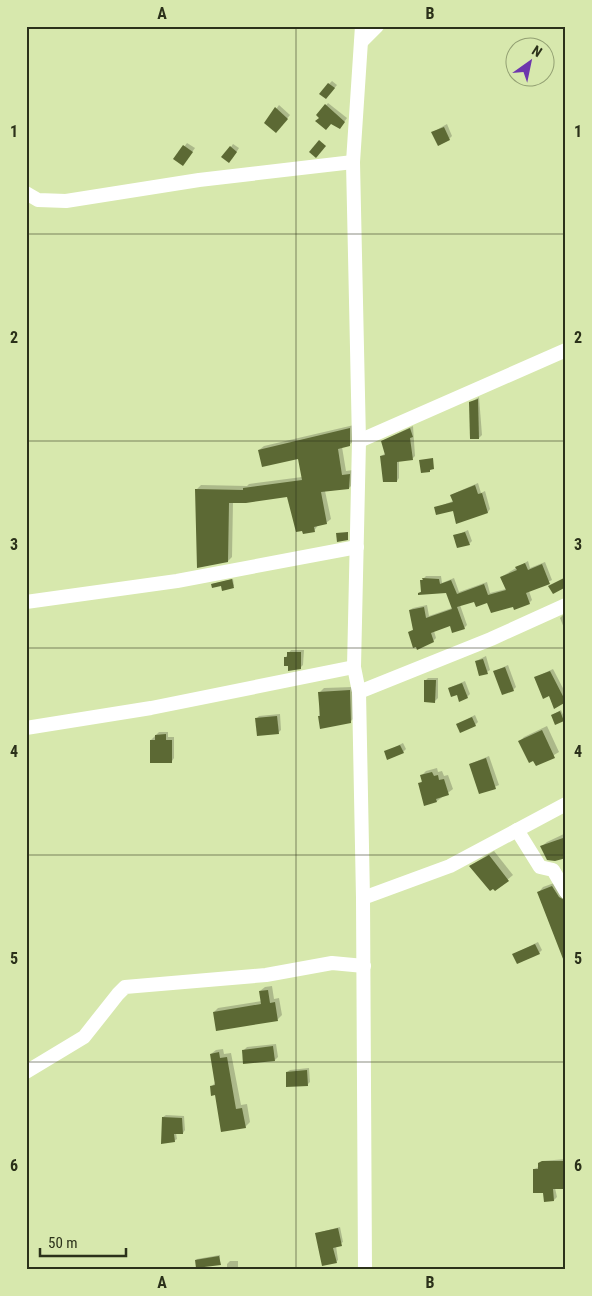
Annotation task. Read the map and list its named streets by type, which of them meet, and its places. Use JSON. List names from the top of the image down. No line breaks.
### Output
{"scale_bar":"50 m","north":"top right","grid":{"columns":["A","B"],"rows":["1","2","3","4","5","6"]}}
